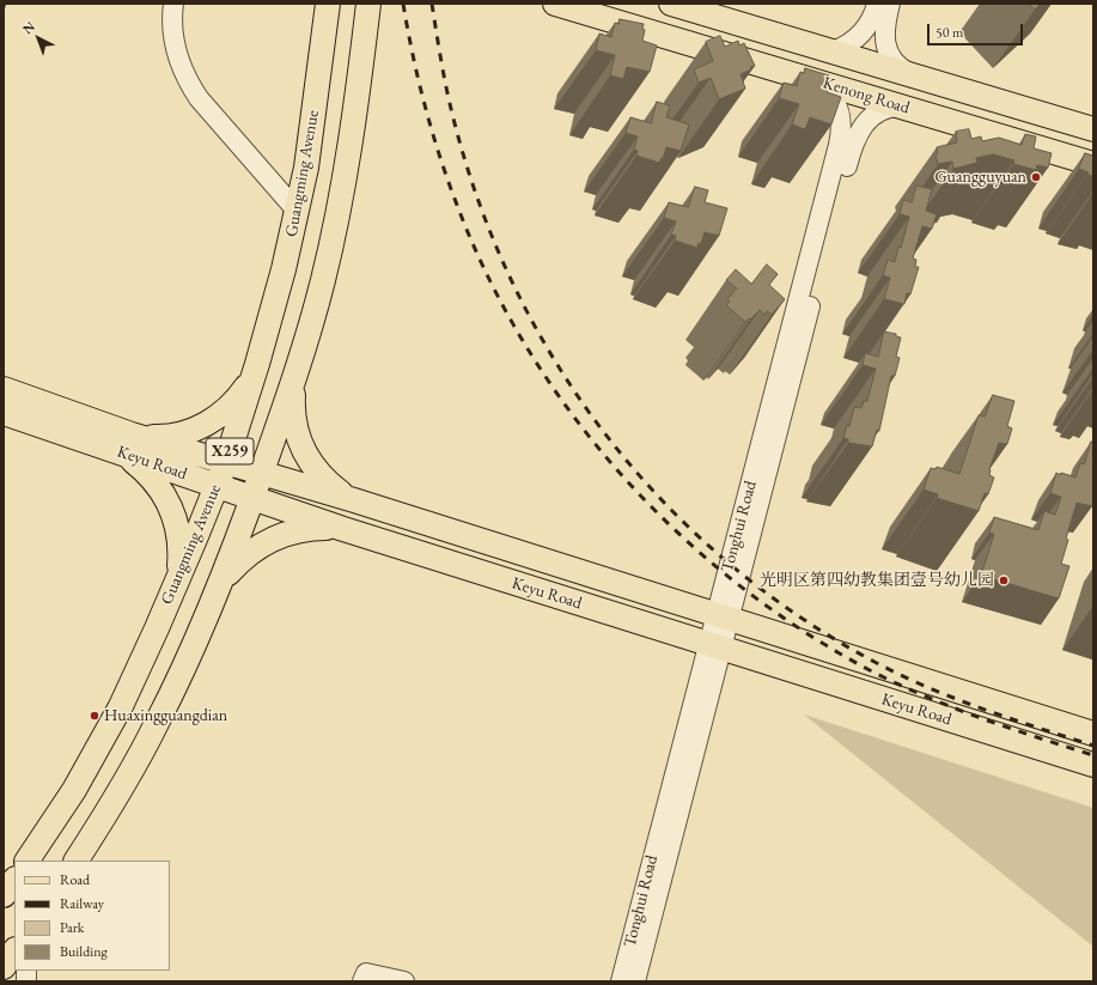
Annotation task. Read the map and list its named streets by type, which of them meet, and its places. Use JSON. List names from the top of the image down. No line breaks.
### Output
{"streets":{"main road":["Kenong Road","Guangming Avenue","X259","Keyu Road"],"street":["Tonghui Road"]},"crossings":[["Kenong Road","Tonghui Road"],["Guangming Avenue","Keyu Road"],["X259","Keyu Road"],["Keyu Road","Tonghui Road"]],"places":["Guangguyuan","光明区第四幼教集团壹号幼儿园","Huaxingguangdian"],"legend":["Road","Railway","Park","Building"],"scale_bar":"50 m","north":"top left"}
